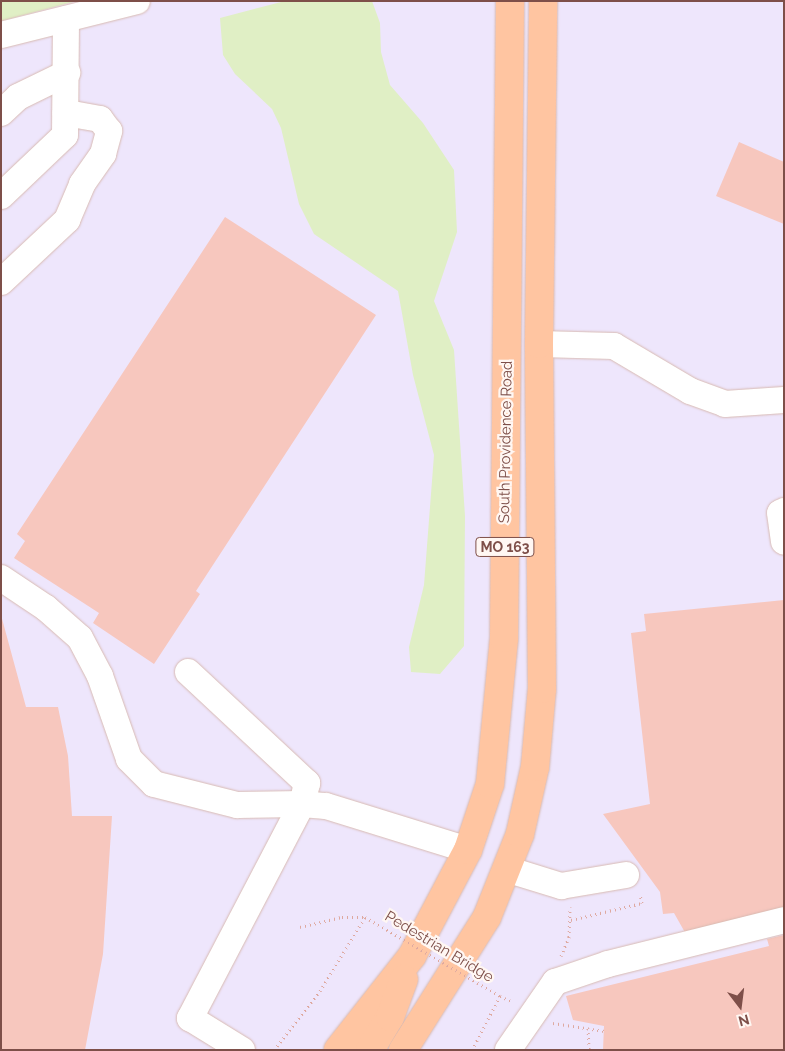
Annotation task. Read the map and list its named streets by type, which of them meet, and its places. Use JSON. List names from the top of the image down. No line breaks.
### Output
{"streets":{"main road":["South Providence Road","MO 163"],"path":["Pedestrian Bridge"]},"north":"bottom"}
